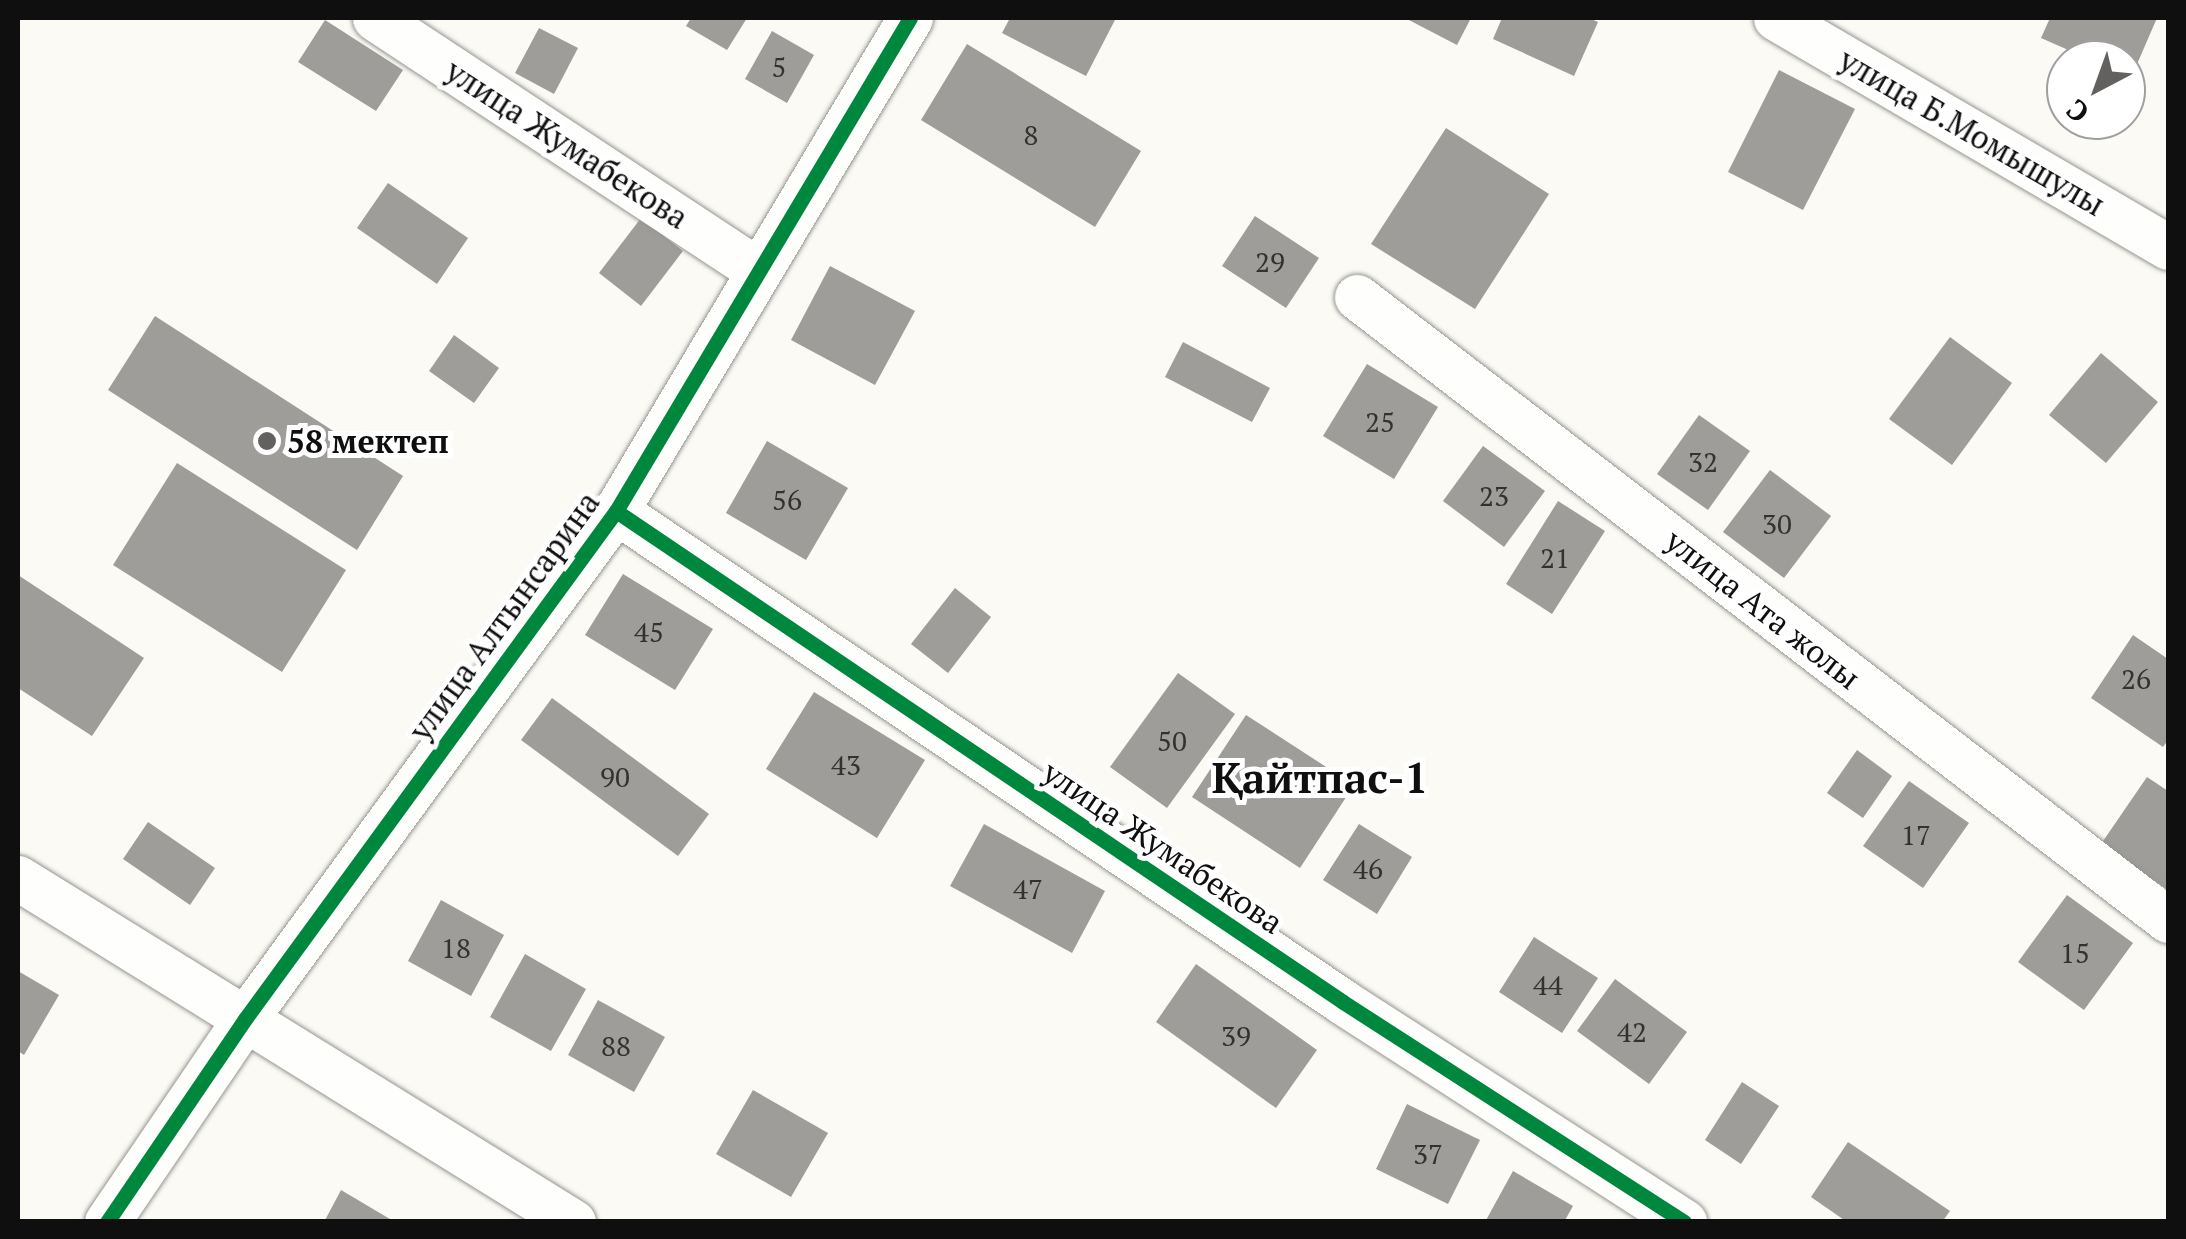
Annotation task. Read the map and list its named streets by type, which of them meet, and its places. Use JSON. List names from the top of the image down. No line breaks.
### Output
{"streets":{"street":["улица Б.Момышулы","улица Жумабекова","улица Ата жолы","улица Алтынсарина"]},"crossings":[["улица Жумабекова","улица Алтынсарина"]],"districts":["Қайтпас-1"],"places":["58 мектеп"],"house_numbers":["5","8","29","25","32","23","56","30","21","45","26","50","43","90","17","46","47","18","15","44","42","39","88","37"],"north":"bottom left"}
